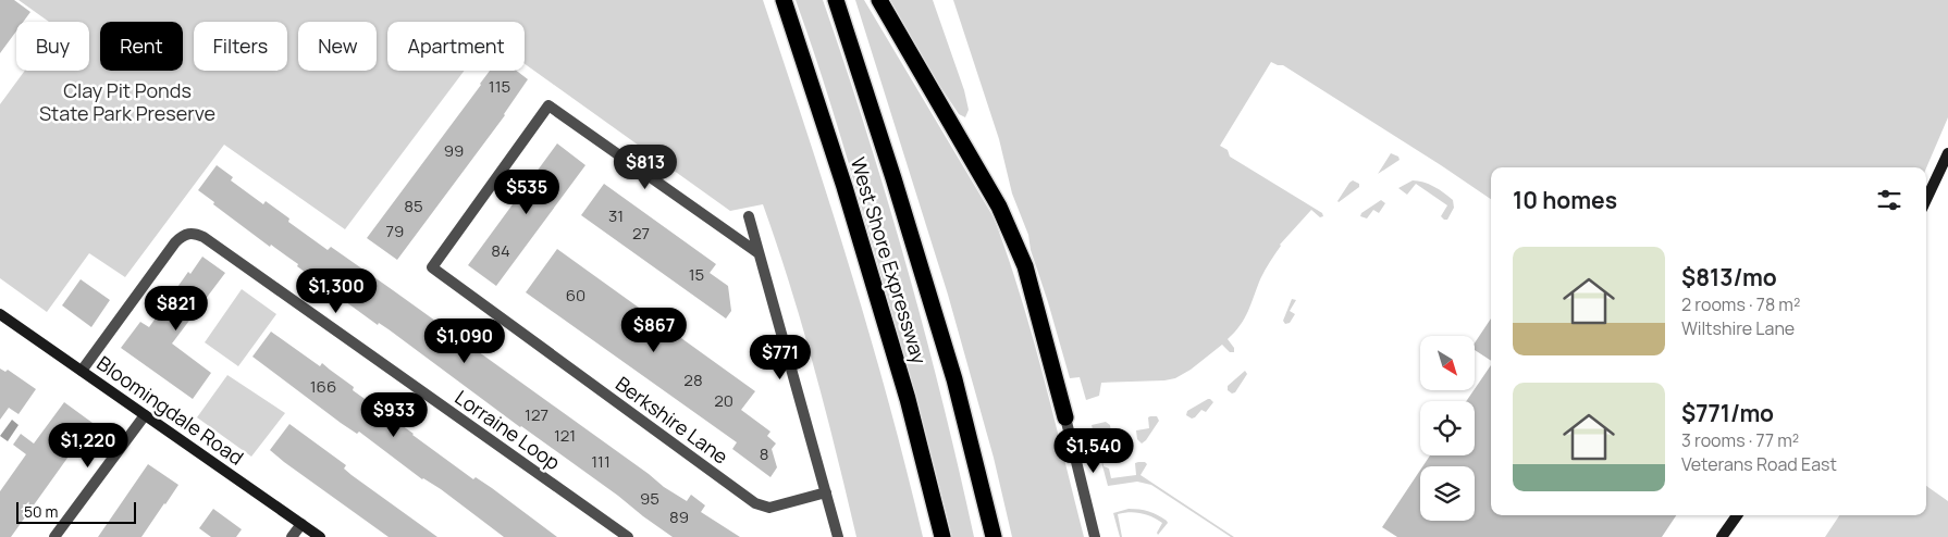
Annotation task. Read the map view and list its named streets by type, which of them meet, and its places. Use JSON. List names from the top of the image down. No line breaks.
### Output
{"streets":{"highway":["West Shore Expressway"],"street":["Bloomingdale Road","Berkshire Lane","Lorraine Loop"]},"crossings":[["Bloomingdale Road","Lorraine Loop"]],"parks":["Clay Pit Ponds State Park Preserve"],"house_numbers":["115","99","85","31","79","27","84","15","60","28","166","20","127","121","8","111","95","89"],"scale_bar":"50 m","north":"bottom right","page":{"chip":["Buy","Rent","Filters","New","Apartment"],"price":["$813","$535","$1,300","$821","$867","$1,090","$771","$933","$1,220","$1,540"],"heading":"10 homes","list":[{"name":"$813/mo","note":"2 rooms · 78 m² · Wiltshire Lane"},{"name":"$771/mo","note":"3 rooms · 77 m² · Veterans Road East"}],"scale":"50 m"}}
